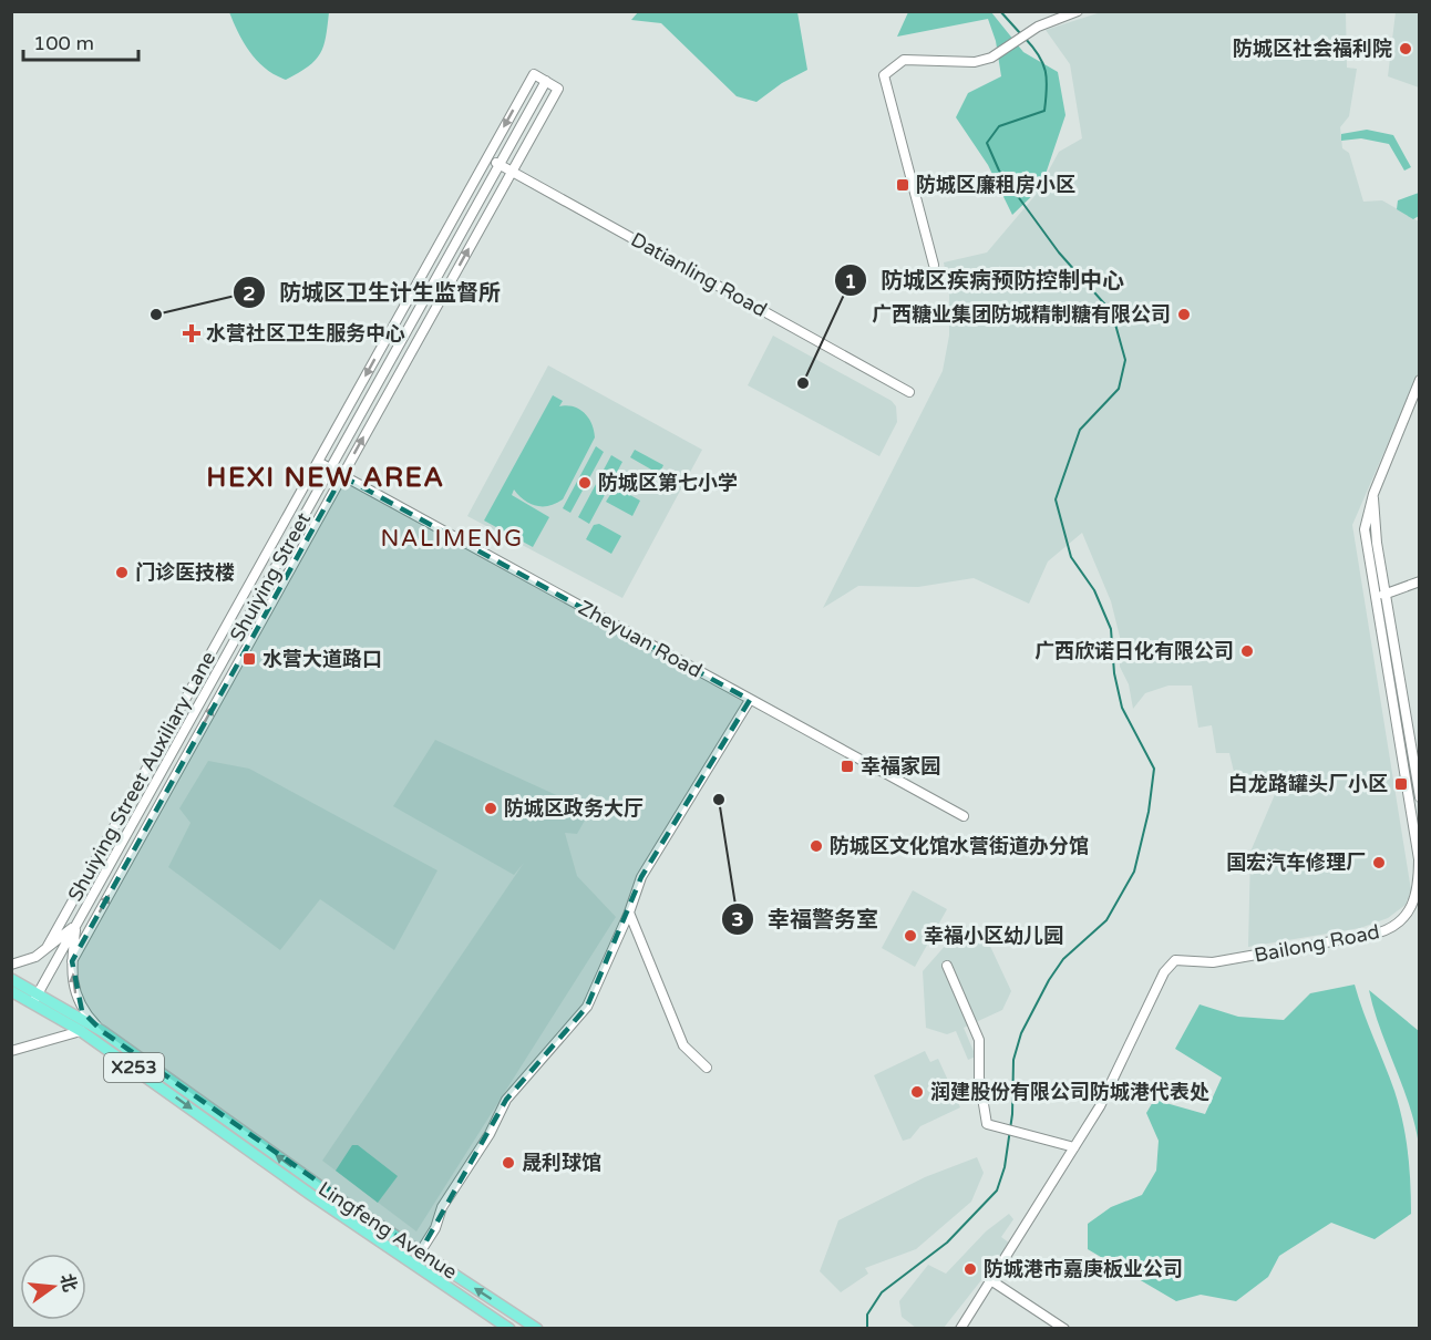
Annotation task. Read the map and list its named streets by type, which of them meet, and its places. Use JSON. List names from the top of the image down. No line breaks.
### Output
{"streets":{"main road":["X253","Lingfeng Avenue"],"street":["Datianling Road","Shuiying Street","Zheyuan Road","Shuiying Street Auxiliary Lane","Bailong Road"]},"crossings":[["Datianling Road","Shuiying Street"],["Datianling Road","Shuiying Street Auxiliary Lane"],["Shuiying Street","Zheyuan Road"],["Shuiying Street","Shuiying Street Auxiliary Lane"],["Shuiying Street","X253"],["Zheyuan Road","Shuiying Street Auxiliary Lane"],["X253","Lingfeng Avenue"]],"districts":["HEXI NEW AREA","NALIMENG"],"places":{"other":["防城区社会福利院","防城区卫生计生监督所","广西糖业集团防城精制糖有限公司","防城区疾病预防控制中心","防城区第七小学","门诊医技楼","广西欣诺日化有限公司","幸福警务室","防城区政务大厅","防城区文化馆水营街道办分馆","国宏汽车修理厂","幸福小区幼儿园","润建股份有限公司防城港代表处","晟利球馆","防城港市嘉庚板业公司"],"transit":["防城区廉租房小区","水营大道路口","幸福家园","白龙路罐头厂小区"],"health":["水营社区卫生服务中心"]},"scale_bar":"100 m","north":"right"}
